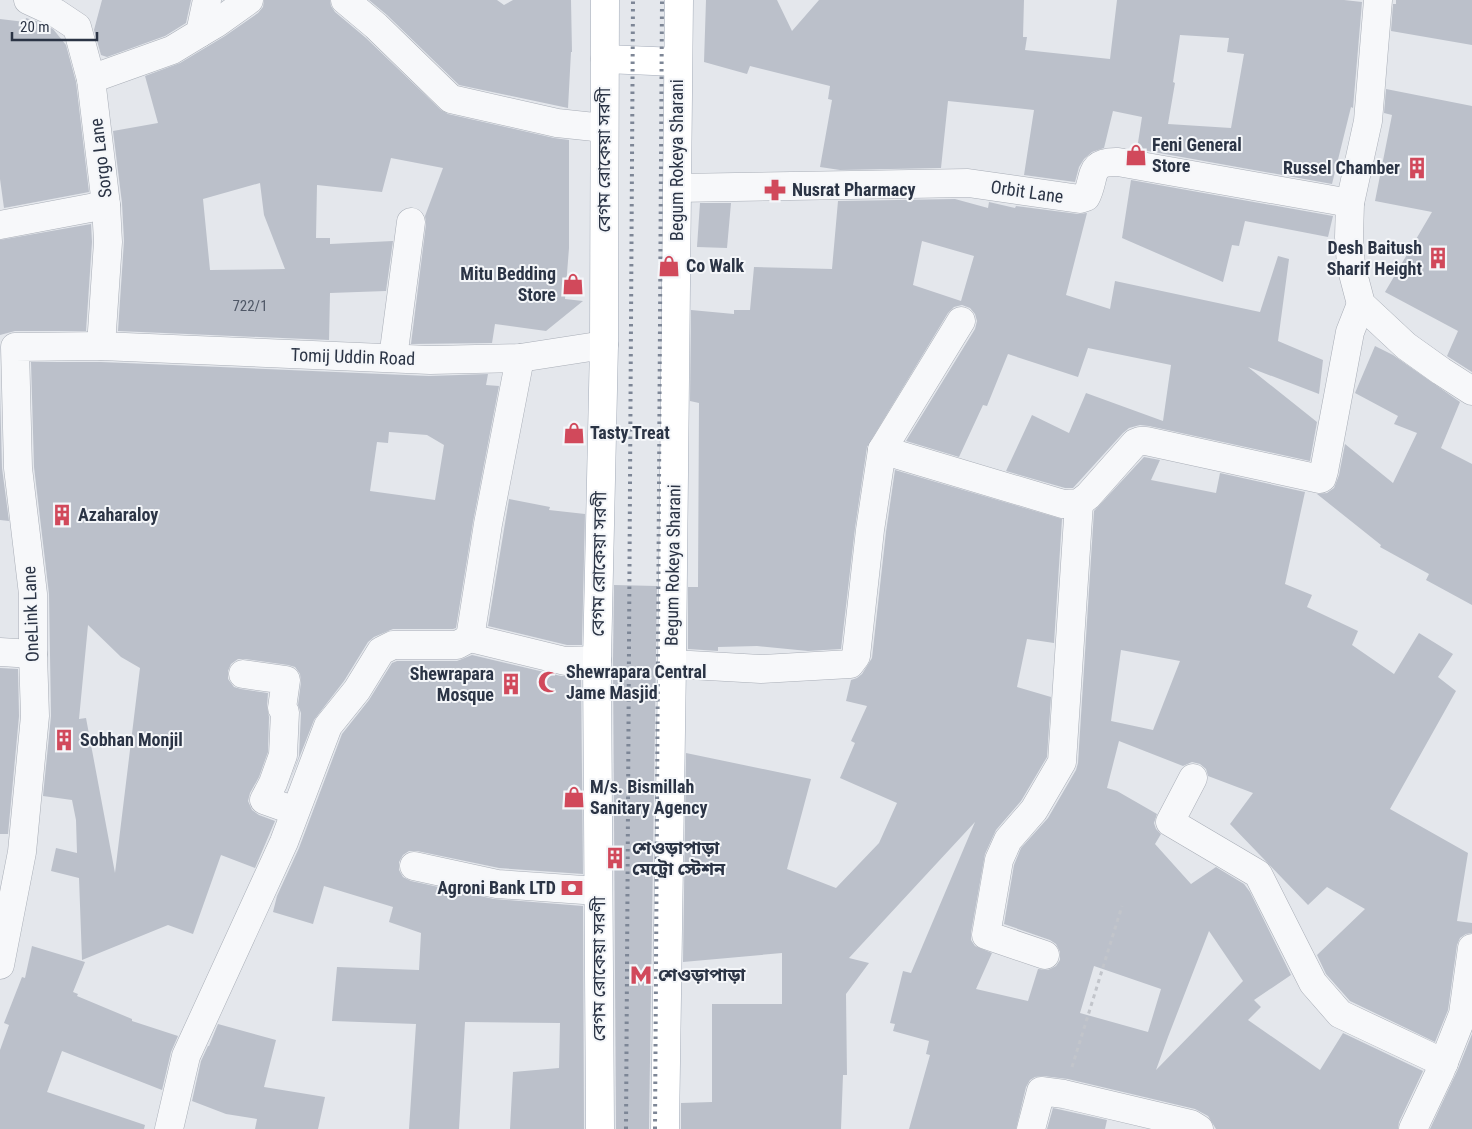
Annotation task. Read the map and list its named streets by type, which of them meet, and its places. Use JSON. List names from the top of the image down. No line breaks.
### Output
{"streets":{"main road":["বেগম রোকেয়া সরণী","Begum Rokeya Sharani"],"street":["Sorgo Lane","Orbit Lane","Tomij Uddin Road","OneLink Lane"]},"crossings":[["Sorgo Lane","Tomij Uddin Road"],["Sorgo Lane","OneLink Lane"],["বেগম রোকেয়া সরণী","Tomij Uddin Road"],["Begum Rokeya Sharani","Orbit Lane"],["Tomij Uddin Road","OneLink Lane"]],"places":{"shop":["Feni General Store","Co Walk","Mitu Bedding Store","Tasty Treat","M/s. Bismillah Sanitary Agency"],"building":["Russel Chamber","Desh Baitush Sharif Height","Azaharaloy","Shewrapara Mosque","Sobhan Monjil","শেওড়াপাড়া মেট্রো স্টেশন"],"pharmacy":["Nusrat Pharmacy"],"mosque":["Shewrapara Central Jame Masjid"],"bank":["Agroni Bank LTD"],"metro station":["শেওড়াপাড়া"]},"house_numbers":["722/1"],"scale_bar":"20 m"}
